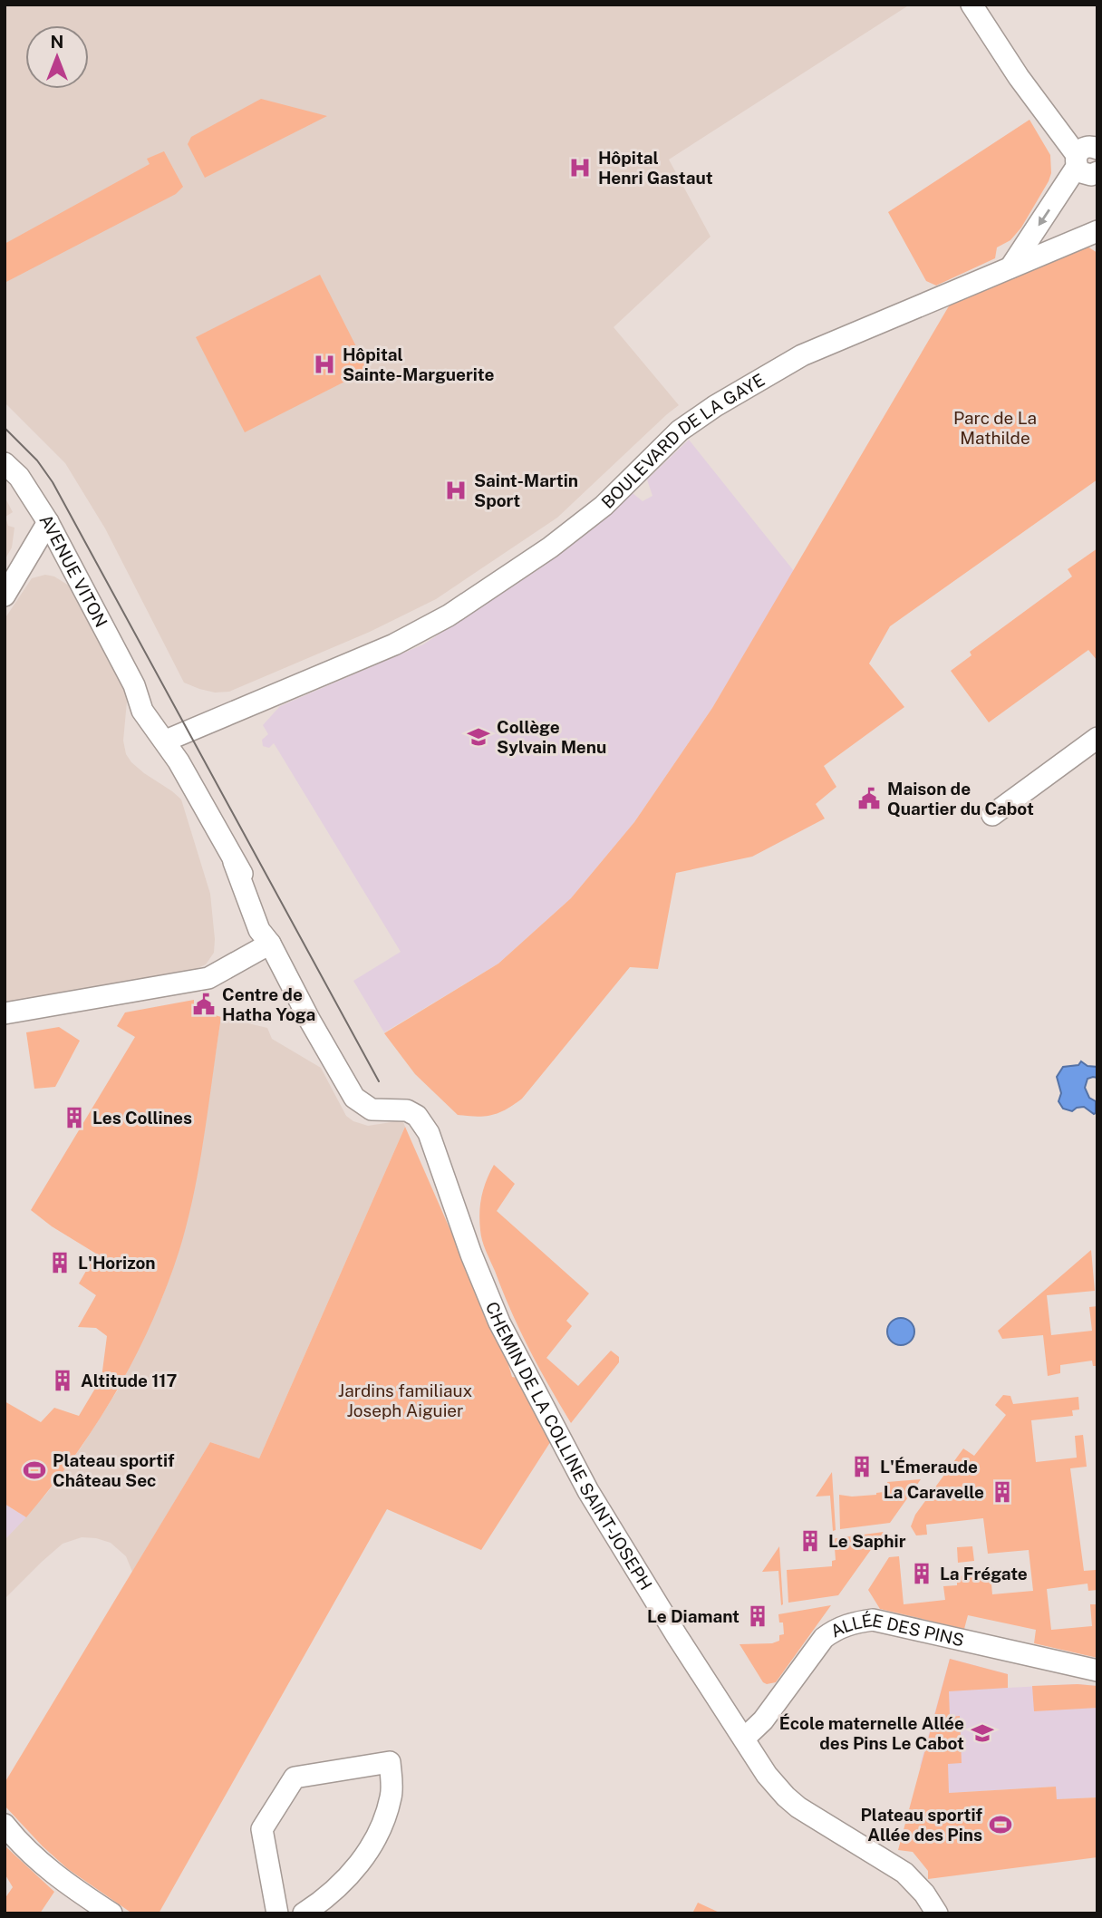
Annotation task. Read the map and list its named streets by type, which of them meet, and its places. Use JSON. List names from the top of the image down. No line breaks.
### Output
{"streets":{"street":["BOULEVARD DE LA GAYE","AVENUE VITON","CHEMIN DE LA COLLINE SAINT-JOSEPH","ALLÉE DES PINS"]},"crossings":[["BOULEVARD DE LA GAYE","AVENUE VITON"],["AVENUE VITON","CHEMIN DE LA COLLINE SAINT-JOSEPH"],["CHEMIN DE LA COLLINE SAINT-JOSEPH","ALLÉE DES PINS"]],"parks":["Parc de La Mathilde","Jardins familiaux Joseph Aiguier"],"places":{"hospital":["Hôpital Henri Gastaut","Hôpital Sainte-Marguerite","Saint-Martin Sport"],"school or university":["Collège Sylvain Menu","École maternelle Allée des Pins Le Cabot"],"public building":["Maison de Quartier du Cabot","Centre de Hatha Yoga"],"building":["Les Collines","L'Horizon","Altitude 117","L'Émeraude","La Caravelle","Le Saphir","La Frégate","Le Diamant"],"sports":["Plateau sportif Château Sec","Plateau sportif Allée des Pins"]},"north":"top"}
